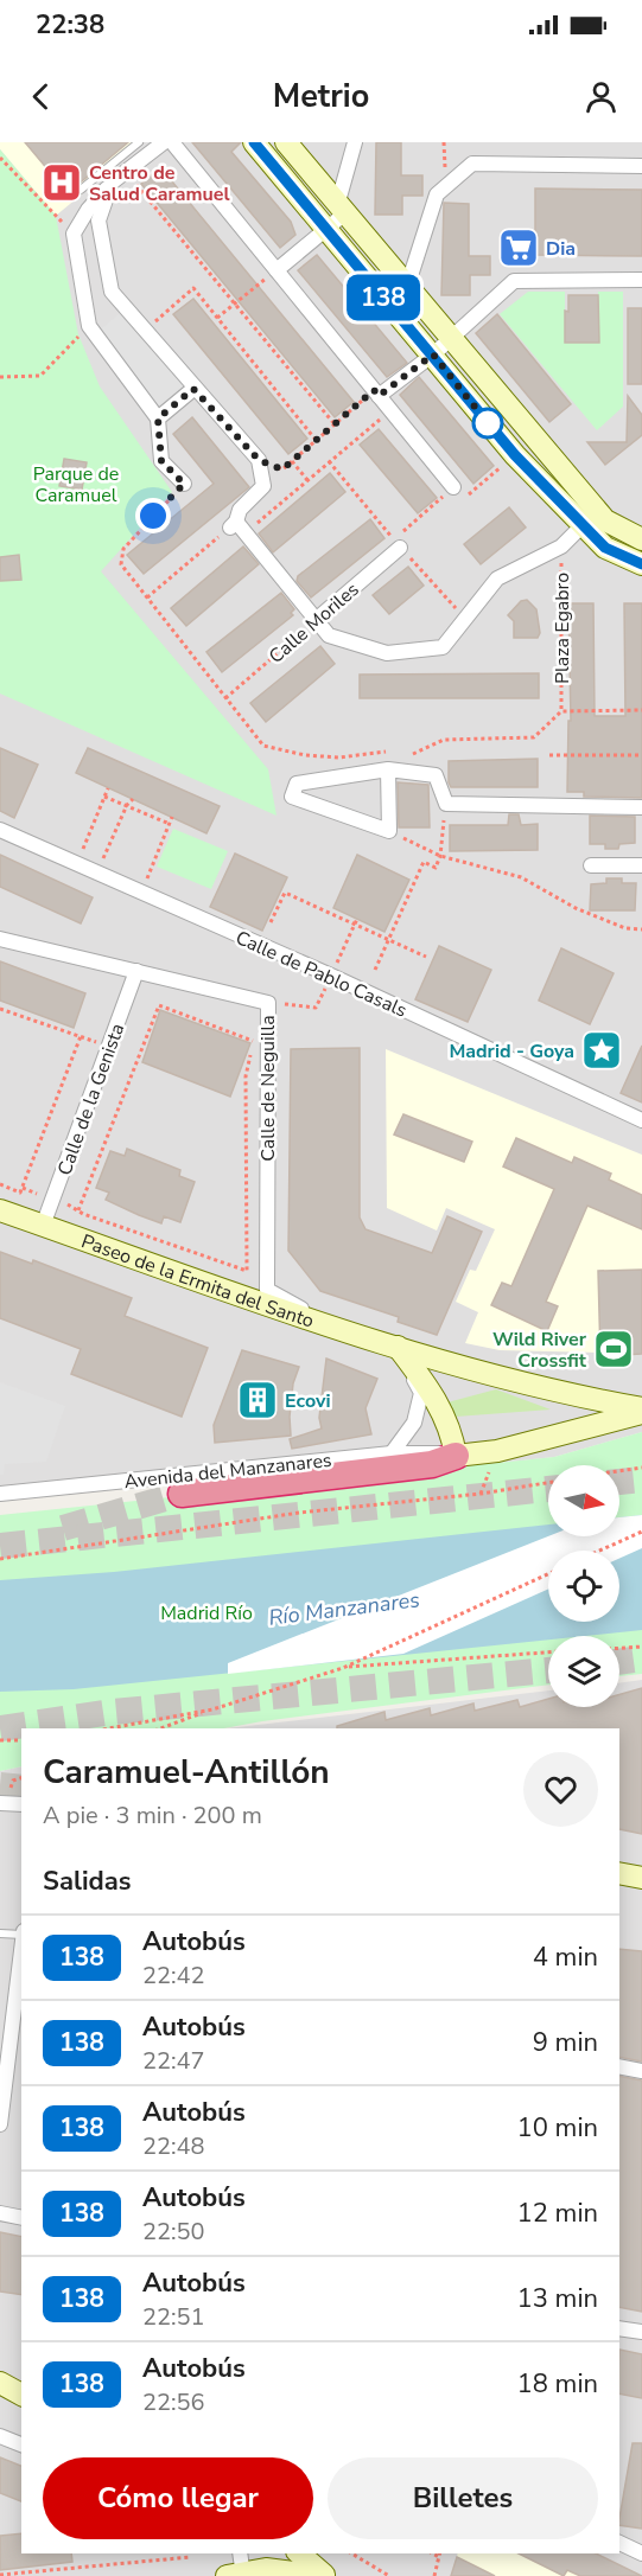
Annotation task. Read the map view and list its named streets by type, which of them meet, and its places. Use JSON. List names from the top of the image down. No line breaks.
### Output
{"streets":{"street":["Calle Moriles","Plaza Egabro","Calle de Pablo Casals","Calle de Neguilla","Calle de la Genista","Paseo de la Ermita del Santo","Avenida del Manzanares"]},"crossings":[["Calle Moriles","Plaza Egabro"],["Calle de Neguilla","Calle de la Genista"],["Calle de Neguilla","Paseo de la Ermita del Santo"],["Calle de la Genista","Paseo de la Ermita del Santo"],["Paseo de la Ermita del Santo","Avenida del Manzanares"]],"water":["Río Manzanares"],"parks":["Parque de Caramuel","Madrid Río"],"places":{"hospital":["Centro de Salud Caramuel"],"supermarket":["Dia"],"place":["Madrid - Goya"],"sports":["Wild River Crossfit"],"building":["Ecovi"]},"lines":["bus line 138"],"north":"right","page":{"status":"22:38","header":"Metrio","on_map":"138","heading":[["Caramuel-Antillón","A pie · 3 min · 200 m"],"Salidas"],"list":[{"mark":"138","name":"Autobús","note":"22:42","value":"4 min"},{"mark":"138","name":"Autobús","note":"22:47","value":"9 min"},{"mark":"138","name":"Autobús","note":"22:48","value":"10 min"},{"mark":"138","name":"Autobús","note":"22:50","value":"12 min"},{"mark":"138","name":"Autobús","note":"22:51","value":"13 min"},{"mark":"138","name":"Autobús","note":"22:56","value":"18 min"}],"buttons":["Cómo llegar","Billetes"]}}
